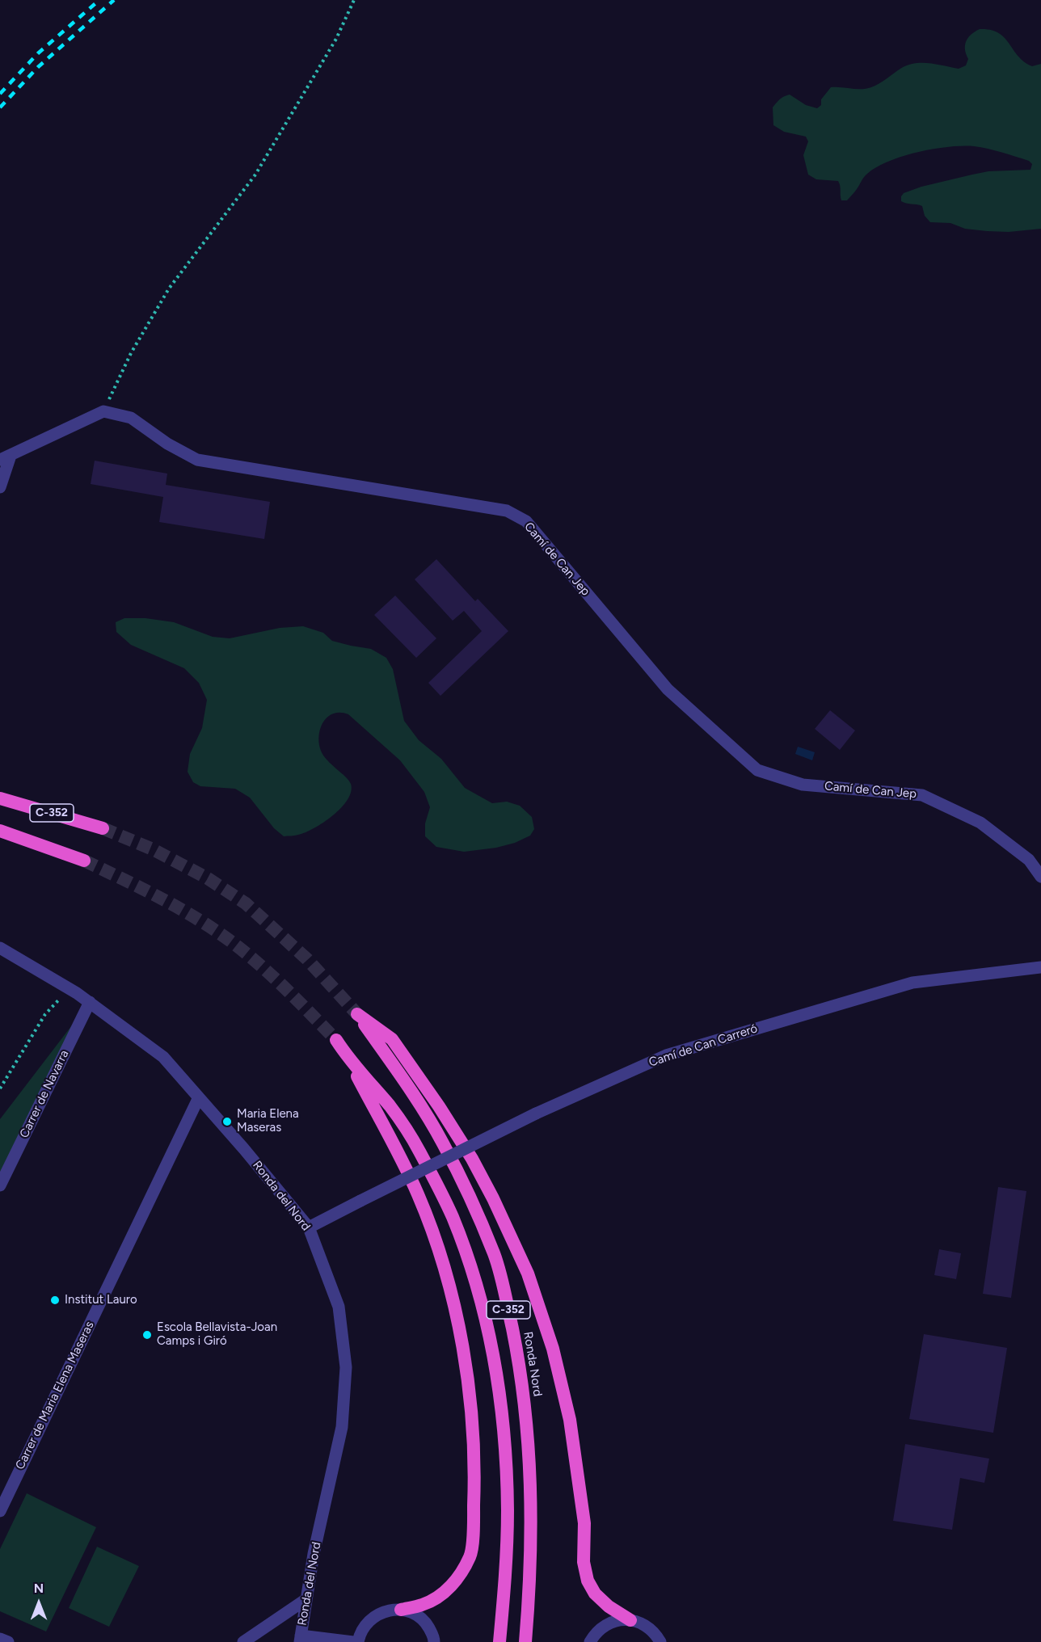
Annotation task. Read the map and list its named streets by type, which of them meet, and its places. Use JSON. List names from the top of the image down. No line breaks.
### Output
{"streets":{"highway":["C-352","Ronda Nord"],"street":["Camí de Can Jep","Camí de Can Carreró","Carrer de Navarra","Ronda del Nord","Carrer de Maria Elena Maseras"]},"crossings":[["Camí de Can Carreró","Ronda del Nord"],["Carrer de Navarra","Ronda del Nord"],["Ronda del Nord","Carrer de Maria Elena Maseras"]],"places":["Maria Elena Maseras","Institut Lauro","Escola Bellavista-Joan Camps i Giró"],"north":"top"}
